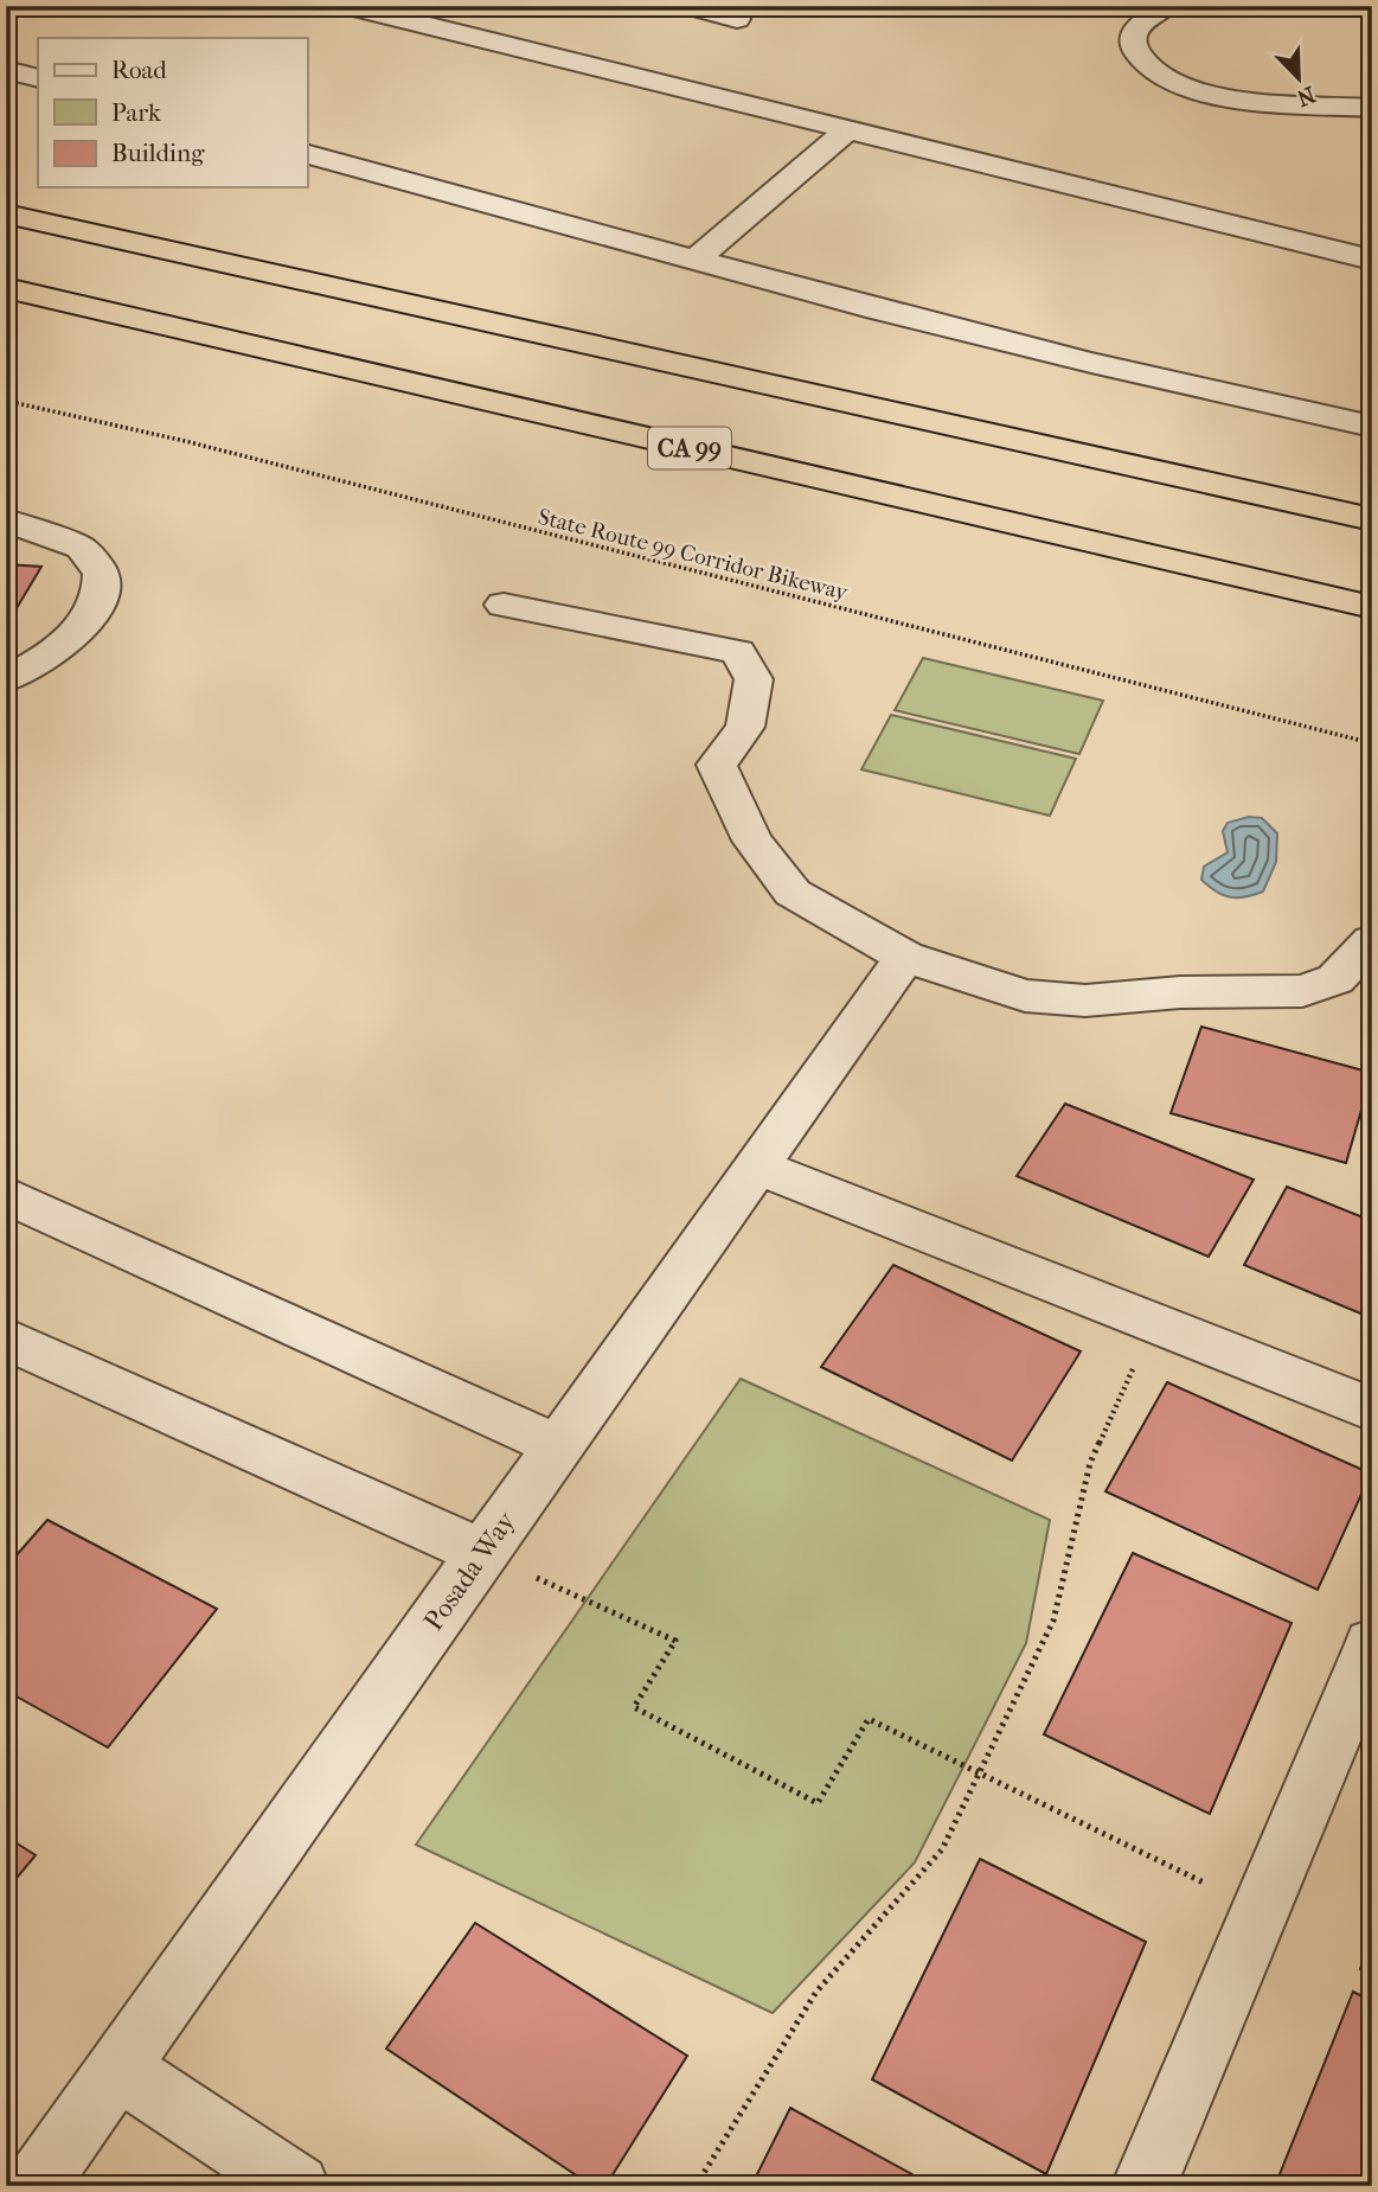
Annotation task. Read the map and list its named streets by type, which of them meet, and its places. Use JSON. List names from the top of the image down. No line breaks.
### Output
{"streets":{"highway":["CA 99"],"street":["Posada Way"],"path":["State Route 99 Corridor Bikeway"]},"legend":["Road","Park","Building"],"north":"bottom right"}
